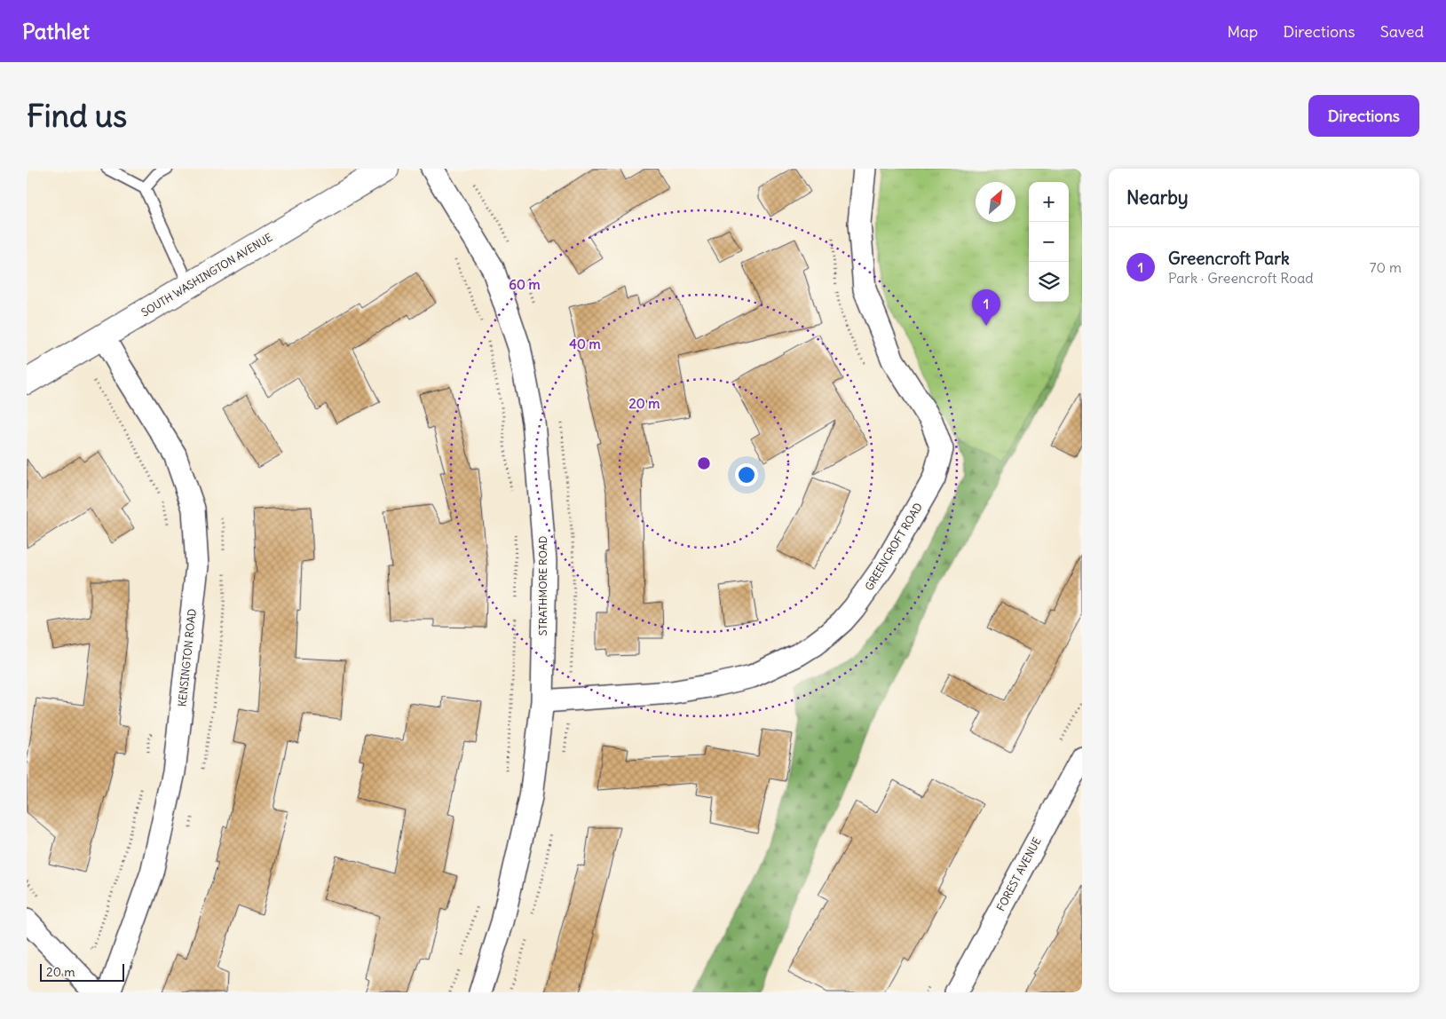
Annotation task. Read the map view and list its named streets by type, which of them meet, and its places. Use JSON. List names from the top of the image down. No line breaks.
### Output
{"streets":{"street":["SOUTH WASHINGTON AVENUE","GREENCROFT ROAD","STRATHMORE ROAD","KENSINGTON ROAD","FOREST AVENUE"]},"crossings":[["SOUTH WASHINGTON AVENUE","KENSINGTON ROAD"],["GREENCROFT ROAD","STRATHMORE ROAD"]],"scale_bar":"20 m","north":"top right","page":{"header":"Pathlet","nav":["Map","Directions","Saved"],"buttons":"Directions","title":"Find us","heading":"Nearby","map_buttons":["+","−"],"list":[{"mark":"1","name":"Greencroft Park","note":"Park · Greencroft Road","value":"70 m"}],"pins":"1","scale":"20 m"},"rings":["60 m","40 m","20 m"]}
